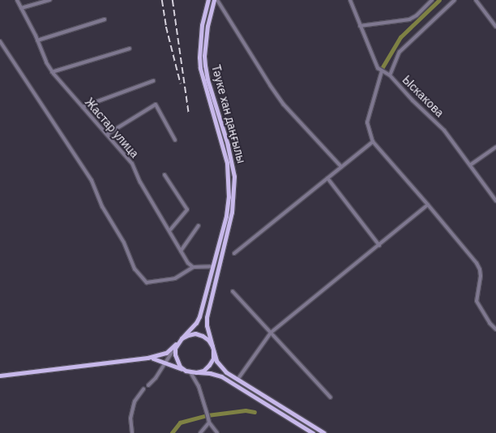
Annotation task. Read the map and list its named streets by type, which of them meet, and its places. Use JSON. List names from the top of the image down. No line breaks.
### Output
{"streets":{"main road":["Тәуке хан даңғылы"],"street":["Ыскакова","Жастар улица"]}}
